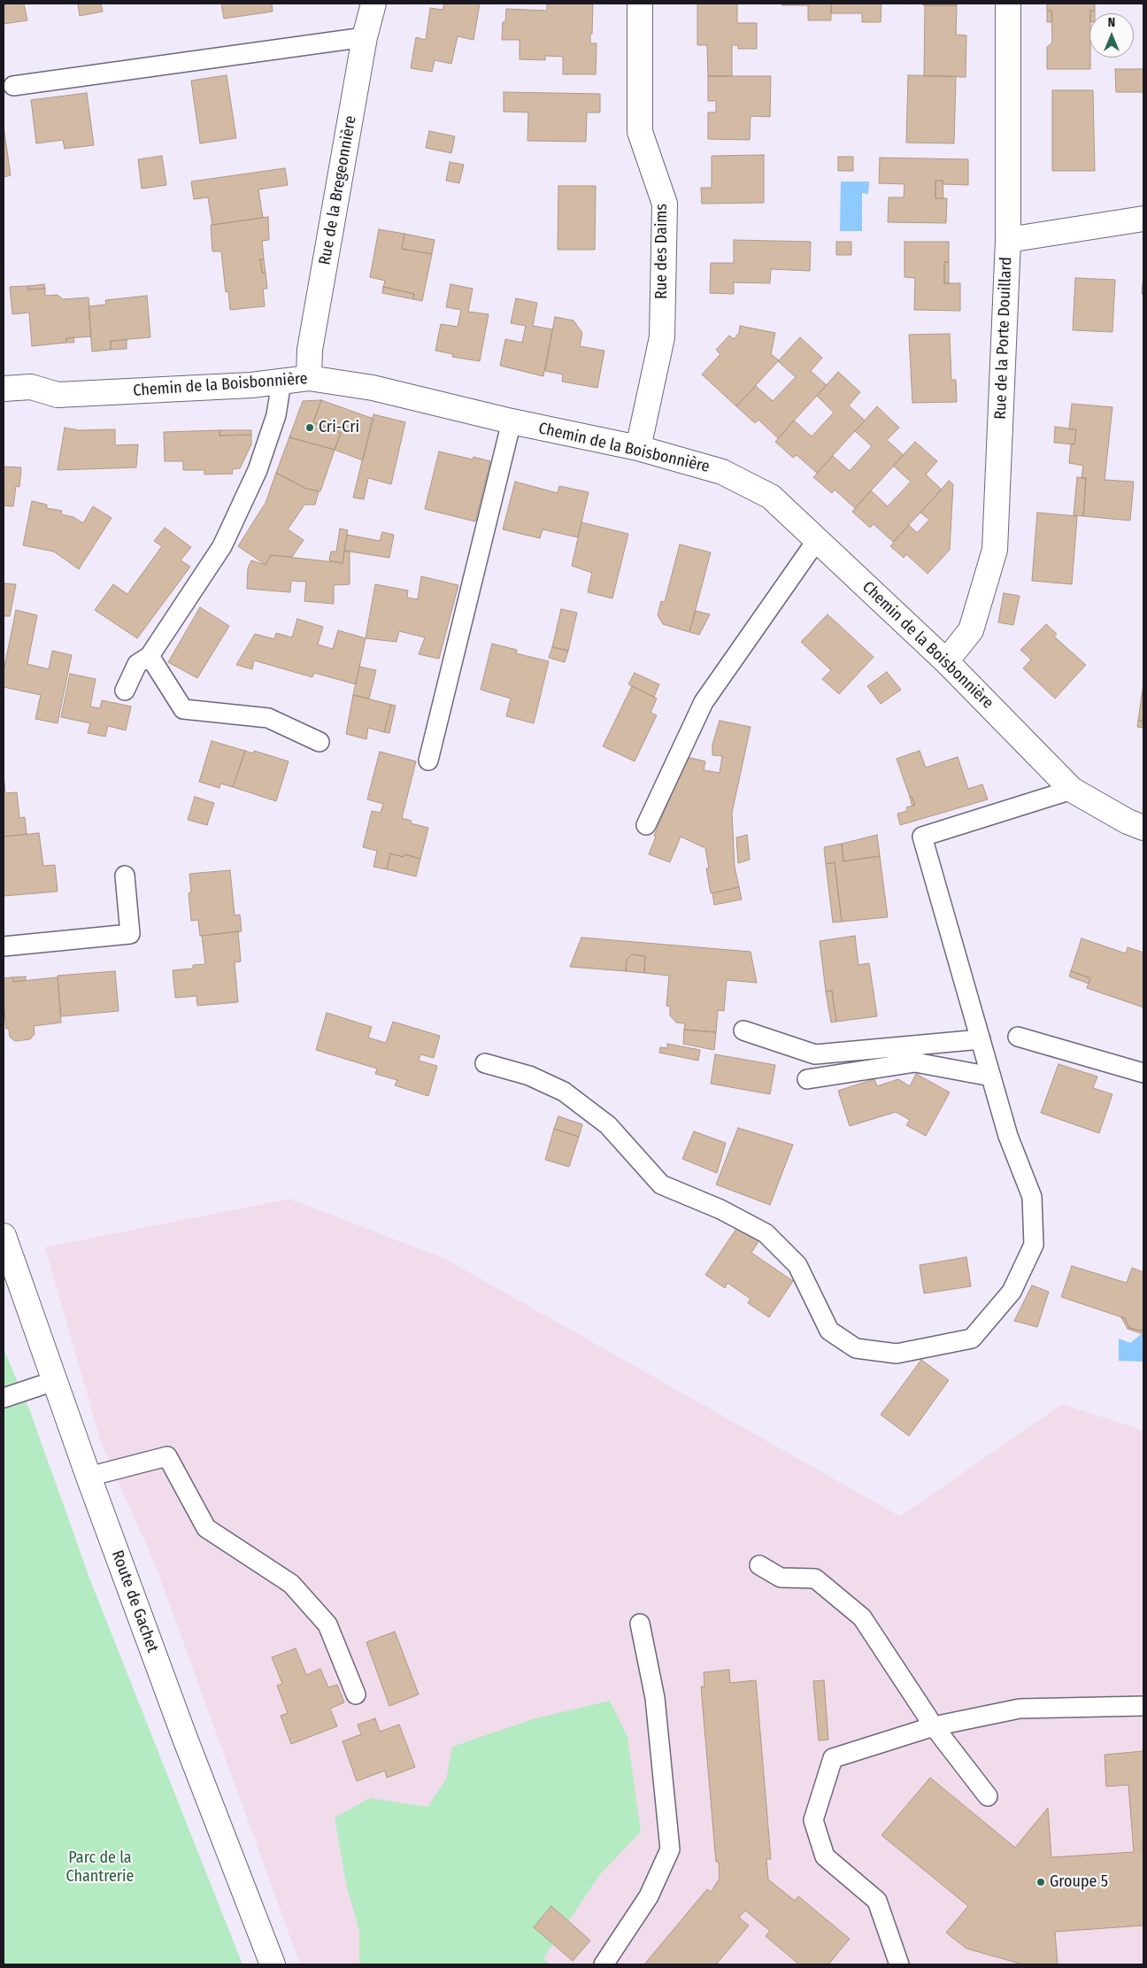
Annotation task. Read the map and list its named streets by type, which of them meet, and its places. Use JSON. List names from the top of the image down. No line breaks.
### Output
{"streets":{"street":["Rue de la Bregeonnière","Rue des Daims","Rue de la Porte Douillard","Chemin de la Boisbonnière","Route de Gachet"]},"crossings":[["Rue de la Bregeonnière","Chemin de la Boisbonnière"],["Rue des Daims","Chemin de la Boisbonnière"],["Rue de la Porte Douillard","Chemin de la Boisbonnière"]],"parks":["Parc de la Chantrerie"],"places":["Cri-Cri","Groupe 5"],"north":"top"}
